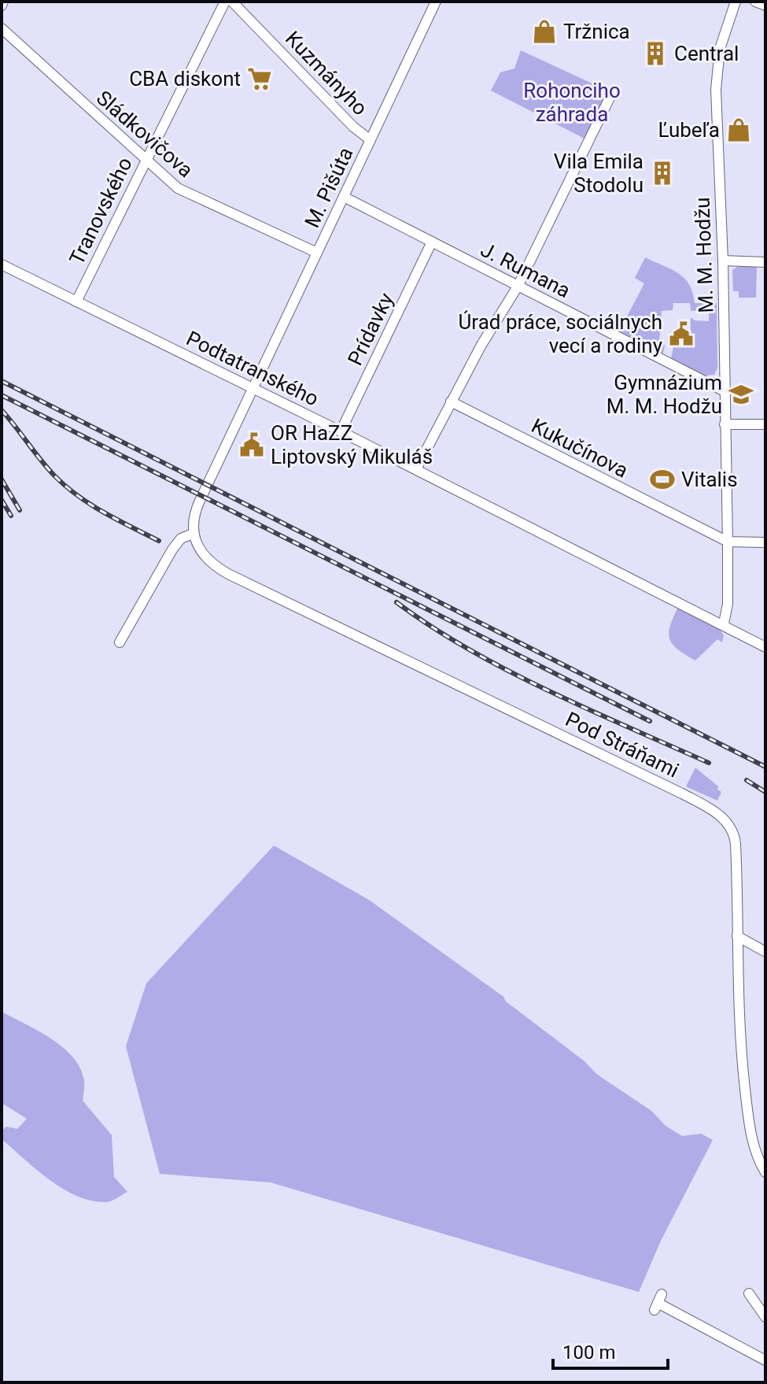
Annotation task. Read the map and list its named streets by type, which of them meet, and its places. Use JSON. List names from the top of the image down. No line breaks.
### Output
{"streets":{"street":["Kuzmányho","Sládkovičova","M. Pišúta","Tranovského","M. M. Hodžu","J. Rumana","Prídavky","Podtatranského","Kukučínova","Pod Stráňami"]},"crossings":[["Kuzmányho","M. Pišúta"],["Sládkovičova","M. Pišúta"],["Sládkovičova","Tranovského"],["M. Pišúta","J. Rumana"],["M. Pišúta","Podtatranského"],["Tranovského","Podtatranského"],["M. M. Hodžu","J. Rumana"],["M. M. Hodžu","Podtatranského"],["M. M. Hodžu","Kukučínova"],["J. Rumana","Prídavky"],["Prídavky","Podtatranského"]],"parks":["Rohonciho záhrada"],"places":{"shop":["Tržnica","Ľubeľa"],"building":["Central","Vila Emila Stodolu"],"supermarket":["CBA diskont"],"public building":["Úrad práce, sociálnych vecí a rodiny","OR HaZZ Liptovský Mikuláš"],"school or university":["Gymnázium M. M. Hodžu"],"sports":["Vitalis"]},"scale_bar":"100 m"}
